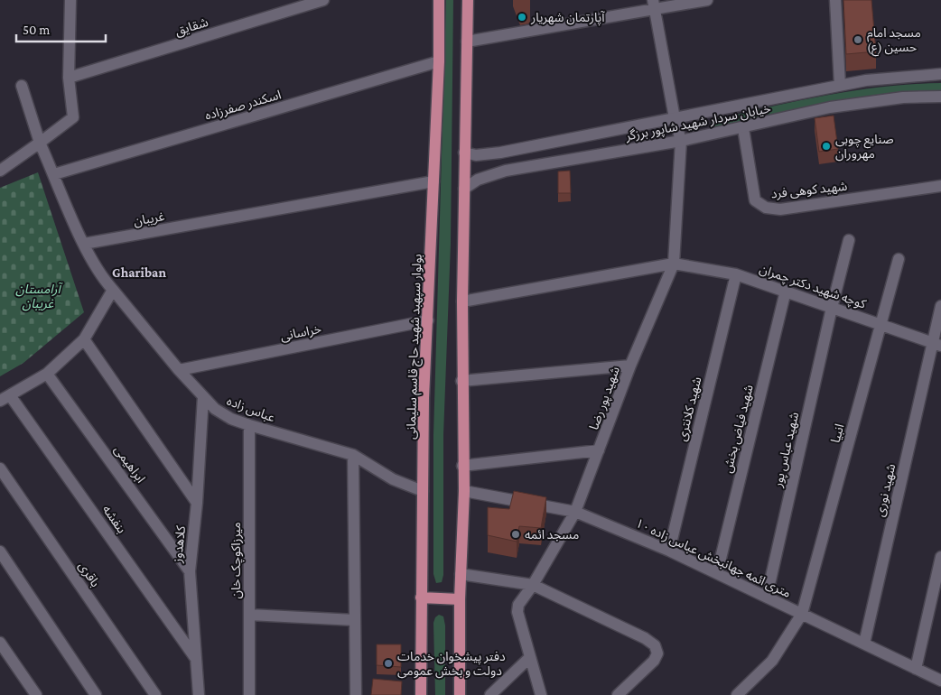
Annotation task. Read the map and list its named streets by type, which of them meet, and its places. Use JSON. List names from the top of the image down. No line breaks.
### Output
{"streets":{"main road":["بولوار سپهبد شهید حاج قاسم سلیمانی"],"street":["شقایق","اسکندر صفرزاده","خیابان سردار شهید شاپور برزگر","شهید کوهی فرد","غریبان","کوچه شهید دکتر چمران","خراسانی","شهید پور رضا","عباس زاده","شهید کلانتری","شهید فیاض بخش","انبیا","شهید عباس پور","ابراهیمی","شهید نوری","بنفشه","کلاهدوز","۱۰ متری ائمه جهانبخش عباس زاده","میرزاکوچک خان","باقری"]},"crossings":[["اسکندر صفرزاده","بولوار سپهبد شهید حاج قاسم سلیمانی"],["خیابان سردار شهید شاپور برزگر","شهید کوهی فرد"],["خیابان سردار شهید شاپور برزگر","شهید پور رضا"],["غریبان","بولوار سپهبد شهید حاج قاسم سلیمانی"],["کوچه شهید دکتر چمران","شهید پور رضا"],["کوچه شهید دکتر چمران","شهید کلانتری"],["کوچه شهید دکتر چمران","شهید فیاض بخش"],["کوچه شهید دکتر چمران","انبیا"],["کوچه شهید دکتر چمران","شهید عباس پور"],["کوچه شهید دکتر چمران","شهید نوری"],["خراسانی","بولوار سپهبد شهید حاج قاسم سلیمانی"],["خراسانی","عباس زاده"],["بولوار سپهبد شهید حاج قاسم سلیمانی","عباس زاده"],["شهید پور رضا","۱۰ متری ائمه جهانبخش عباس زاده"],["عباس زاده","کلاهدوز"],["عباس زاده","میرزاکوچک خان"],["شهید کلانتری","۱۰ متری ائمه جهانبخش عباس زاده"],["شهید فیاض بخش","۱۰ متری ائمه جهانبخش عباس زاده"],["انبیا","۱۰ متری ائمه جهانبخش عباس زاده"],["شهید عباس پور","۱۰ متری ائمه جهانبخش عباس زاده"],["ابراهیمی","کلاهدوز"],["شهید نوری","۱۰ متری ائمه جهانبخش عباس زاده"],["بنفشه","کلاهدوز"]],"districts":["Ghariban"],"parks":["آرامستان غریبان"],"places":["آپارتمان شهریار","مسجد امام حسین (ع)","صنایع چوبی مهروران","مسجد ائمه","دفتر پیشخوان خدمات دولت و بخش عمومی"],"scale_bar":"50 m"}
